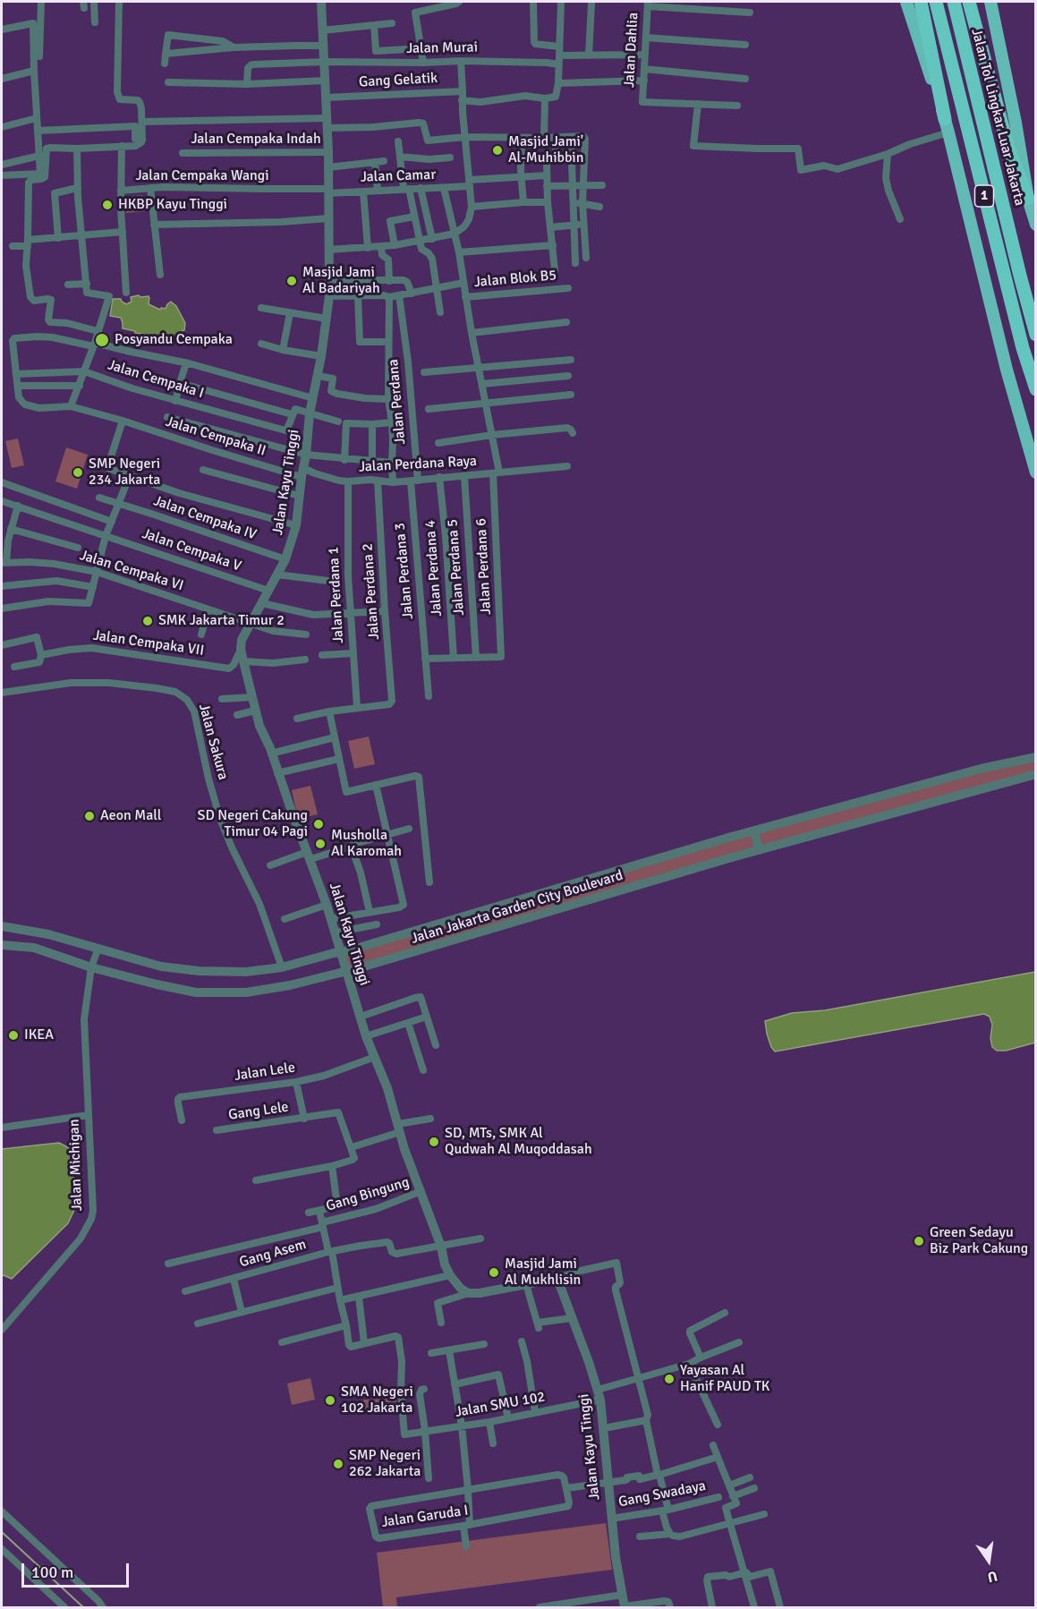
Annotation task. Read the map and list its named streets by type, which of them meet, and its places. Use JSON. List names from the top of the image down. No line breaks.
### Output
{"streets":{"highway":["Jalan Tol Lingkar Luar Jakarta","1"],"street":["Jalan Murai","Jalan Dahlia","Gang Gelatik","Jalan Cempaka Indah","Jalan Cempaka Wangi","Jalan Camar","Jalan Blok B5","Jalan Cempaka I","Jalan Perdana","Jalan Cempaka II","Jalan Perdana Raya","Jalan Kayu Tinggi","Jalan Cempaka IV","Jalan Cempaka V","Jalan Perdana 6","Jalan Perdana 5","Jalan Perdana 4","Jalan Cempaka VI","Jalan Perdana 3","Jalan Perdana 2","Jalan Perdana 1","Jalan Cempaka VII","Jalan Sakura","Jalan Jakarta Garden City Boulevard","Jalan Lele","Gang Lele","Jalan Michigan","Gang Bingung","Gang Asem","Jalan SMU 102","Gang Swadaya","Jalan Garuda I"]},"crossings":[["Jalan Murai","Jalan Kayu Tinggi"],["Gang Gelatik","Jalan Kayu Tinggi"],["Jalan Cempaka Indah","Jalan Kayu Tinggi"],["Jalan Cempaka Wangi","Jalan Camar"],["Jalan Cempaka Wangi","Jalan Kayu Tinggi"],["Jalan Camar","Jalan Kayu Tinggi"],["Jalan Camar","Jalan Perdana 6"],["Jalan Blok B5","Jalan Perdana 6"],["Jalan Cempaka I","Jalan Cempaka II"],["Jalan Perdana","Jalan Perdana Raya"],["Jalan Perdana","Jalan Perdana 3"],["Jalan Cempaka II","Jalan Perdana Raya"],["Jalan Cempaka II","Jalan Kayu Tinggi"],["Jalan Perdana Raya","Jalan Kayu Tinggi"],["Jalan Perdana Raya","Jalan Perdana 6"],["Jalan Perdana Raya","Jalan Perdana 5"],["Jalan Perdana Raya","Jalan Perdana 4"],["Jalan Perdana Raya","Jalan Perdana 3"],["Jalan Perdana Raya","Jalan Perdana 2"],["Jalan Perdana Raya","Jalan Perdana 1"],["Jalan Kayu Tinggi","Jalan Cempaka IV"],["Jalan Kayu Tinggi","Jalan Cempaka V"],["Jalan Kayu Tinggi","Jalan Cempaka VI"],["Jalan Kayu Tinggi","Jalan Cempaka VII"],["Jalan Kayu Tinggi","Jalan Lele"],["Jalan Kayu Tinggi","Gang Bingung"],["Jalan Kayu Tinggi","Gang Asem"],["Jalan Kayu Tinggi","Jalan SMU 102"],["Jalan Kayu Tinggi","Gang Swadaya"],["Jalan Perdana 6","Jalan Perdana 5"],["Jalan Perdana 2","Jalan Perdana 1"],["Jalan Sakura","Jalan Jakarta Garden City Boulevard"],["Jalan Jakarta Garden City Boulevard","Jalan Michigan"]],"places":["Masjid Jami' Al-Muhibbin","HKBP Kayu Tinggi","Masjid Jami Al Badariyah","Posyandu Cempaka","SMP Negeri 234 Jakarta","SMK Jakarta Timur 2","Aeon Mall","SD Negeri Cakung Timur 04 Pagi","Musholla Al Karomah","IKEA","SD, MTs, SMK Al Qudwah Al Muqoddasah","Green Sedayu Biz Park Cakung","Masjid Jami Al Mukhlisin","Yayasan Al Hanif PAUD TK","SMA Negeri 102 Jakarta","SMP Negeri 262 Jakarta"],"scale_bar":"100 m","north":"bottom"}
